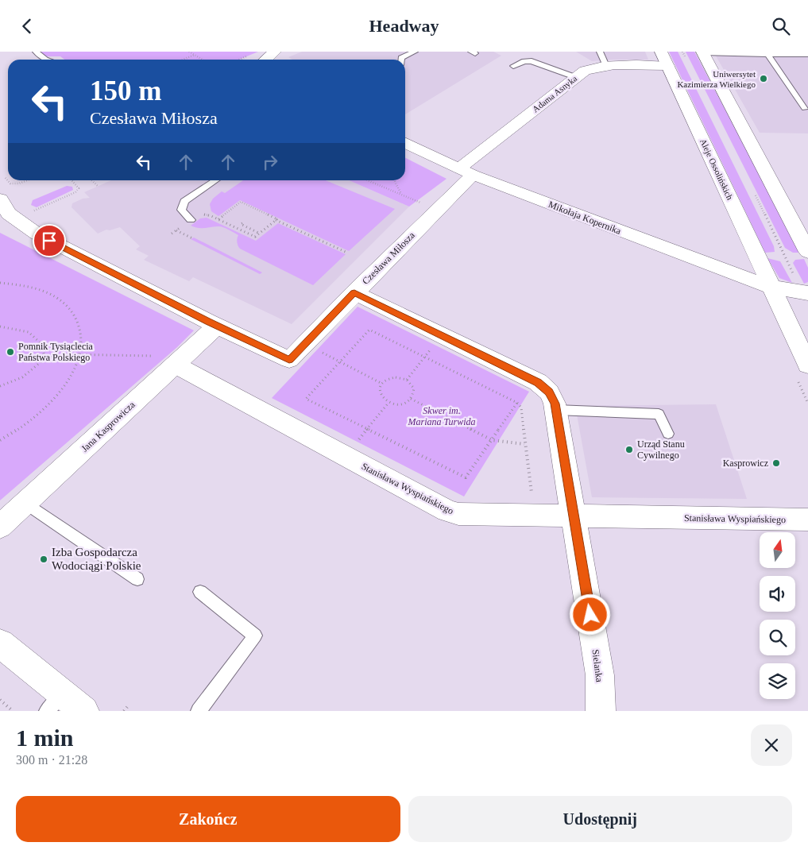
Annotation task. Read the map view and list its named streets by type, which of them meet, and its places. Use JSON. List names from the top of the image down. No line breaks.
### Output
{"streets":{"street":["Adama Asnyka","Aleje Ossolińskich","Mikołaja Kopernika","Czesława Miłosza","Jana Kasprowicza","Stanisława Wyspiańskiego","Sielanka"]},"crossings":[["Adama Asnyka","Aleje Ossolińskich"],["Adama Asnyka","Mikołaja Kopernika"],["Adama Asnyka","Czesława Miłosza"],["Aleje Ossolińskich","Mikołaja Kopernika"],["Mikołaja Kopernika","Czesława Miłosza"],["Czesława Miłosza","Jana Kasprowicza"],["Czesława Miłosza","Sielanka"],["Jana Kasprowicza","Stanisława Wyspiańskiego"],["Stanisława Wyspiańskiego","Sielanka"]],"parks":["Skwer im. Mariana Turwida"],"places":["Uniwersytet Kazimierza Wielkiego","Pomnik Tysiąclecia Państwa Polskiego","Urząd Stanu Cywilnego","Kasprowicz","Izba Gospodarcza Wodociągi Polskie"],"north":"top","page":{"header":"Headway","turn":["150 m","Czesława Miłosza"],"heading":["1 min","300 m · 21:28"],"buttons":["Zakończ","Udostępnij"]}}
